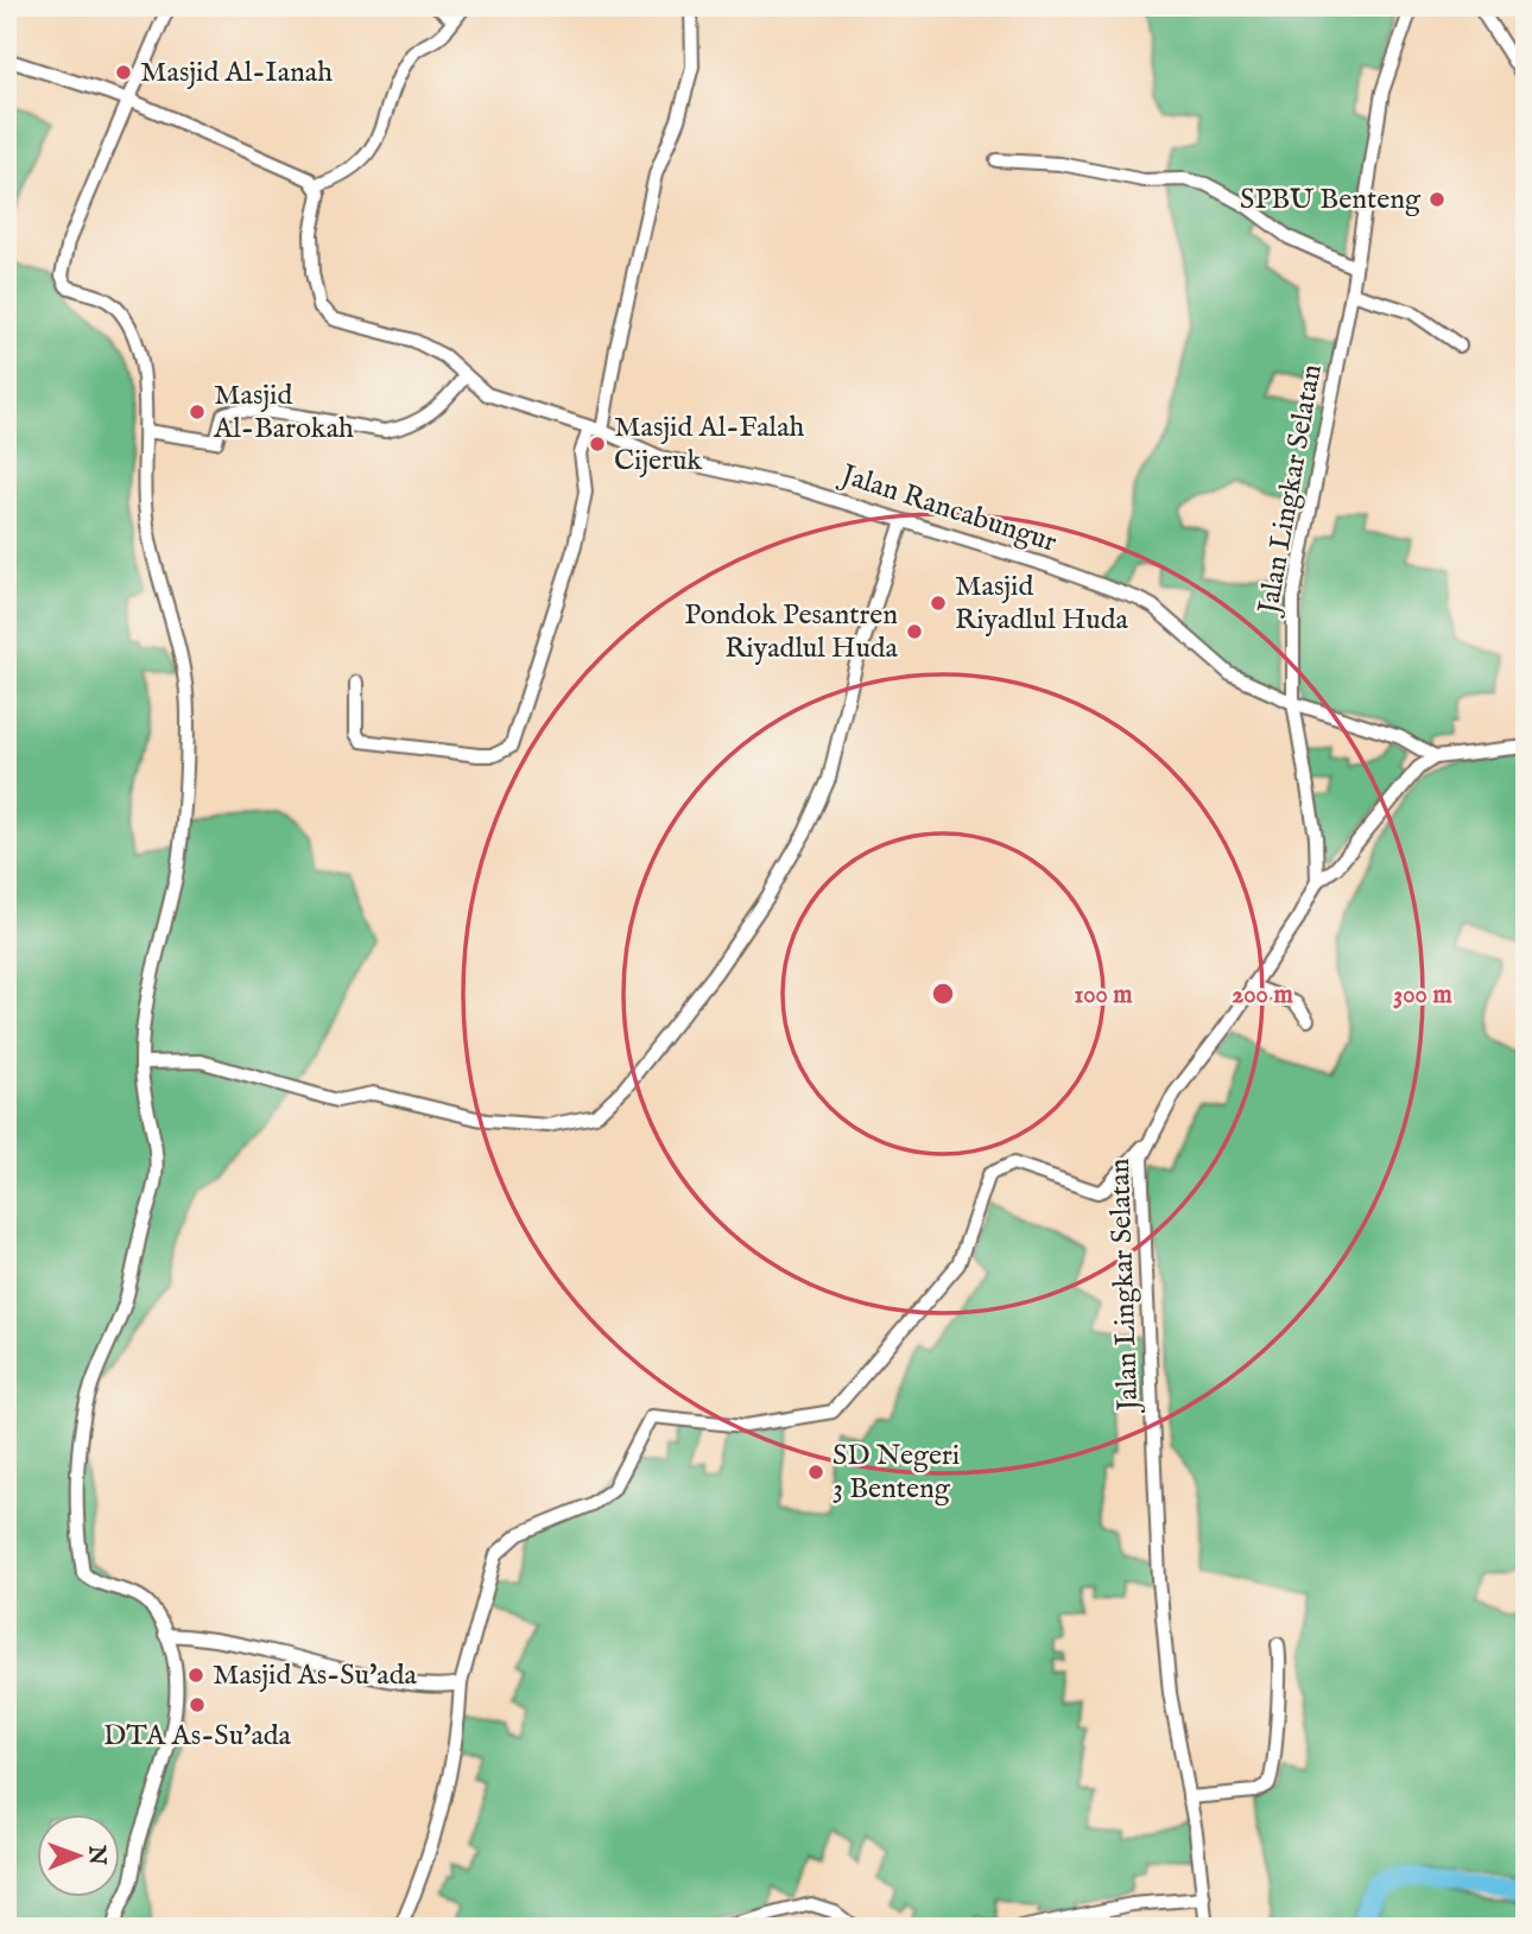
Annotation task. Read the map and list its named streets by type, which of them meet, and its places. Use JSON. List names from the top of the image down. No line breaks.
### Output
{"streets":{"street":["Jalan Lingkar Selatan","Jalan Rancabungur"]},"crossings":[["Jalan Lingkar Selatan","Jalan Rancabungur"]],"places":["Masjid Al-Ianah","SPBU Benteng","Masjid Al-Barokah","Masjid Al-Falah Cijeruk","Masjid Riyadlul Huda","Pondok Pesantren Riyadlul Huda","SD Negeri 3 Benteng","Masjid As-Su'ada","DTA As-Su'ada"],"north":"right","rings":["100 m","200 m","300 m"]}
